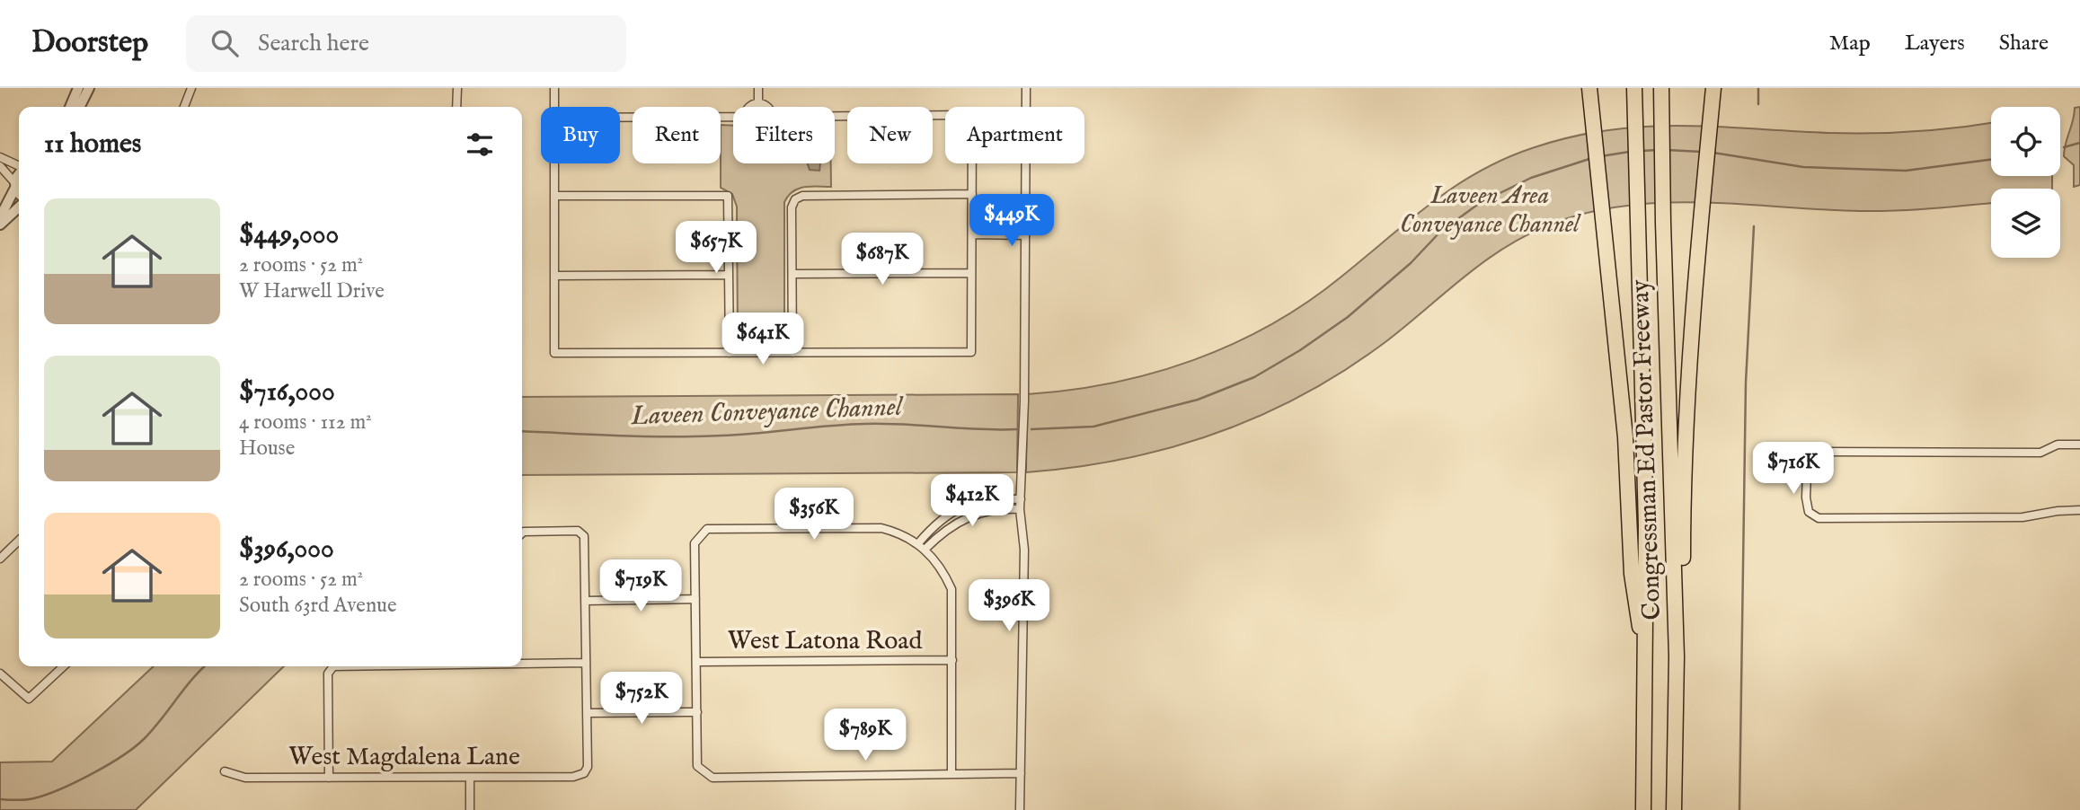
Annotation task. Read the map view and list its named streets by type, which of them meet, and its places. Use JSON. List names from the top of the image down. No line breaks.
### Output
{"streets":{"highway":["Congressman Ed Pastor Freeway"],"street":["West Latona Road","West Magdalena Lane"]},"water":["Laveen Conveyance Channel"],"parks":["Laveen Area Conveyance Channel"],"page":{"header":"Doorstep","search":"Search here","nav":["Map","Layers","Share"],"chip":["Buy","Rent","Filters","New","Apartment"],"heading":"11 homes","list":[{"name":"$449,000","note":"2 rooms · 52 m² · W Harwell Drive"},{"name":"$716,000","note":"4 rooms · 112 m² · House"},{"name":"$396,000","note":"2 rooms · 52 m² · South 63rd Avenue"}],"price":["$449K","$657K","$687K","$641K","$716K","$412K","$356K","$719K","$396K","$752K","$789K"]}}
